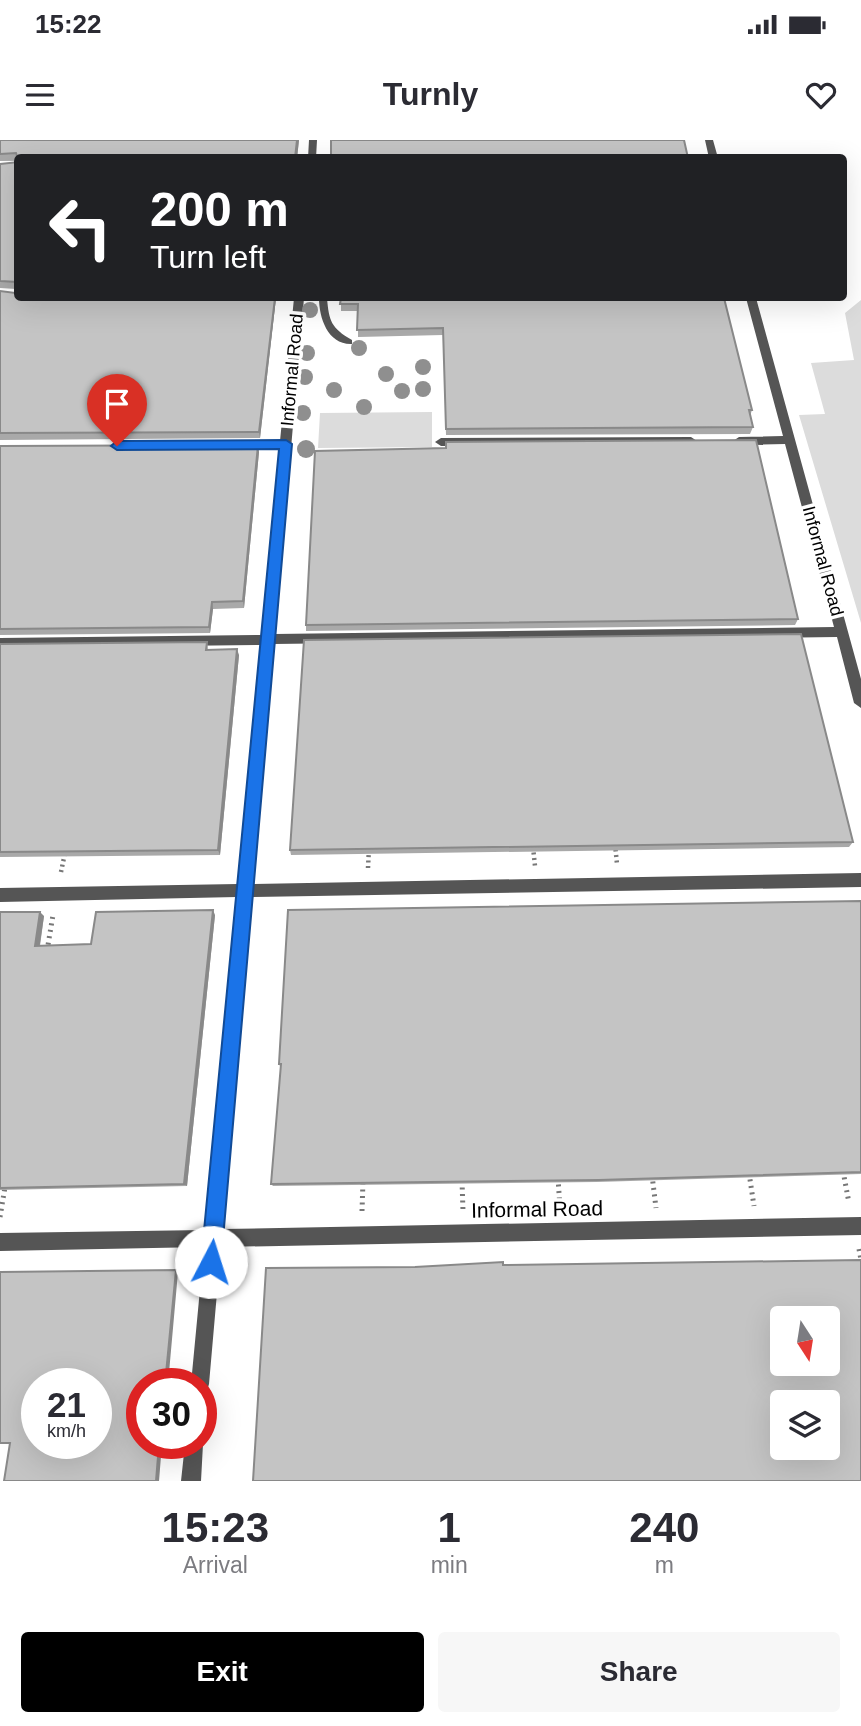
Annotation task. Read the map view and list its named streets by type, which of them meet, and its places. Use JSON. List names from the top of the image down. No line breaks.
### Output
{"streets":{"street":["Informal Road"]},"north":"bottom","page":{"status":"15:22","header":"Turnly","turn":["200 m","Turn left"],"speed":"21 km/h","limit":"30","eta":["15:23","Arrival","1","min","240","m"],"buttons":["Exit","Share"]}}
